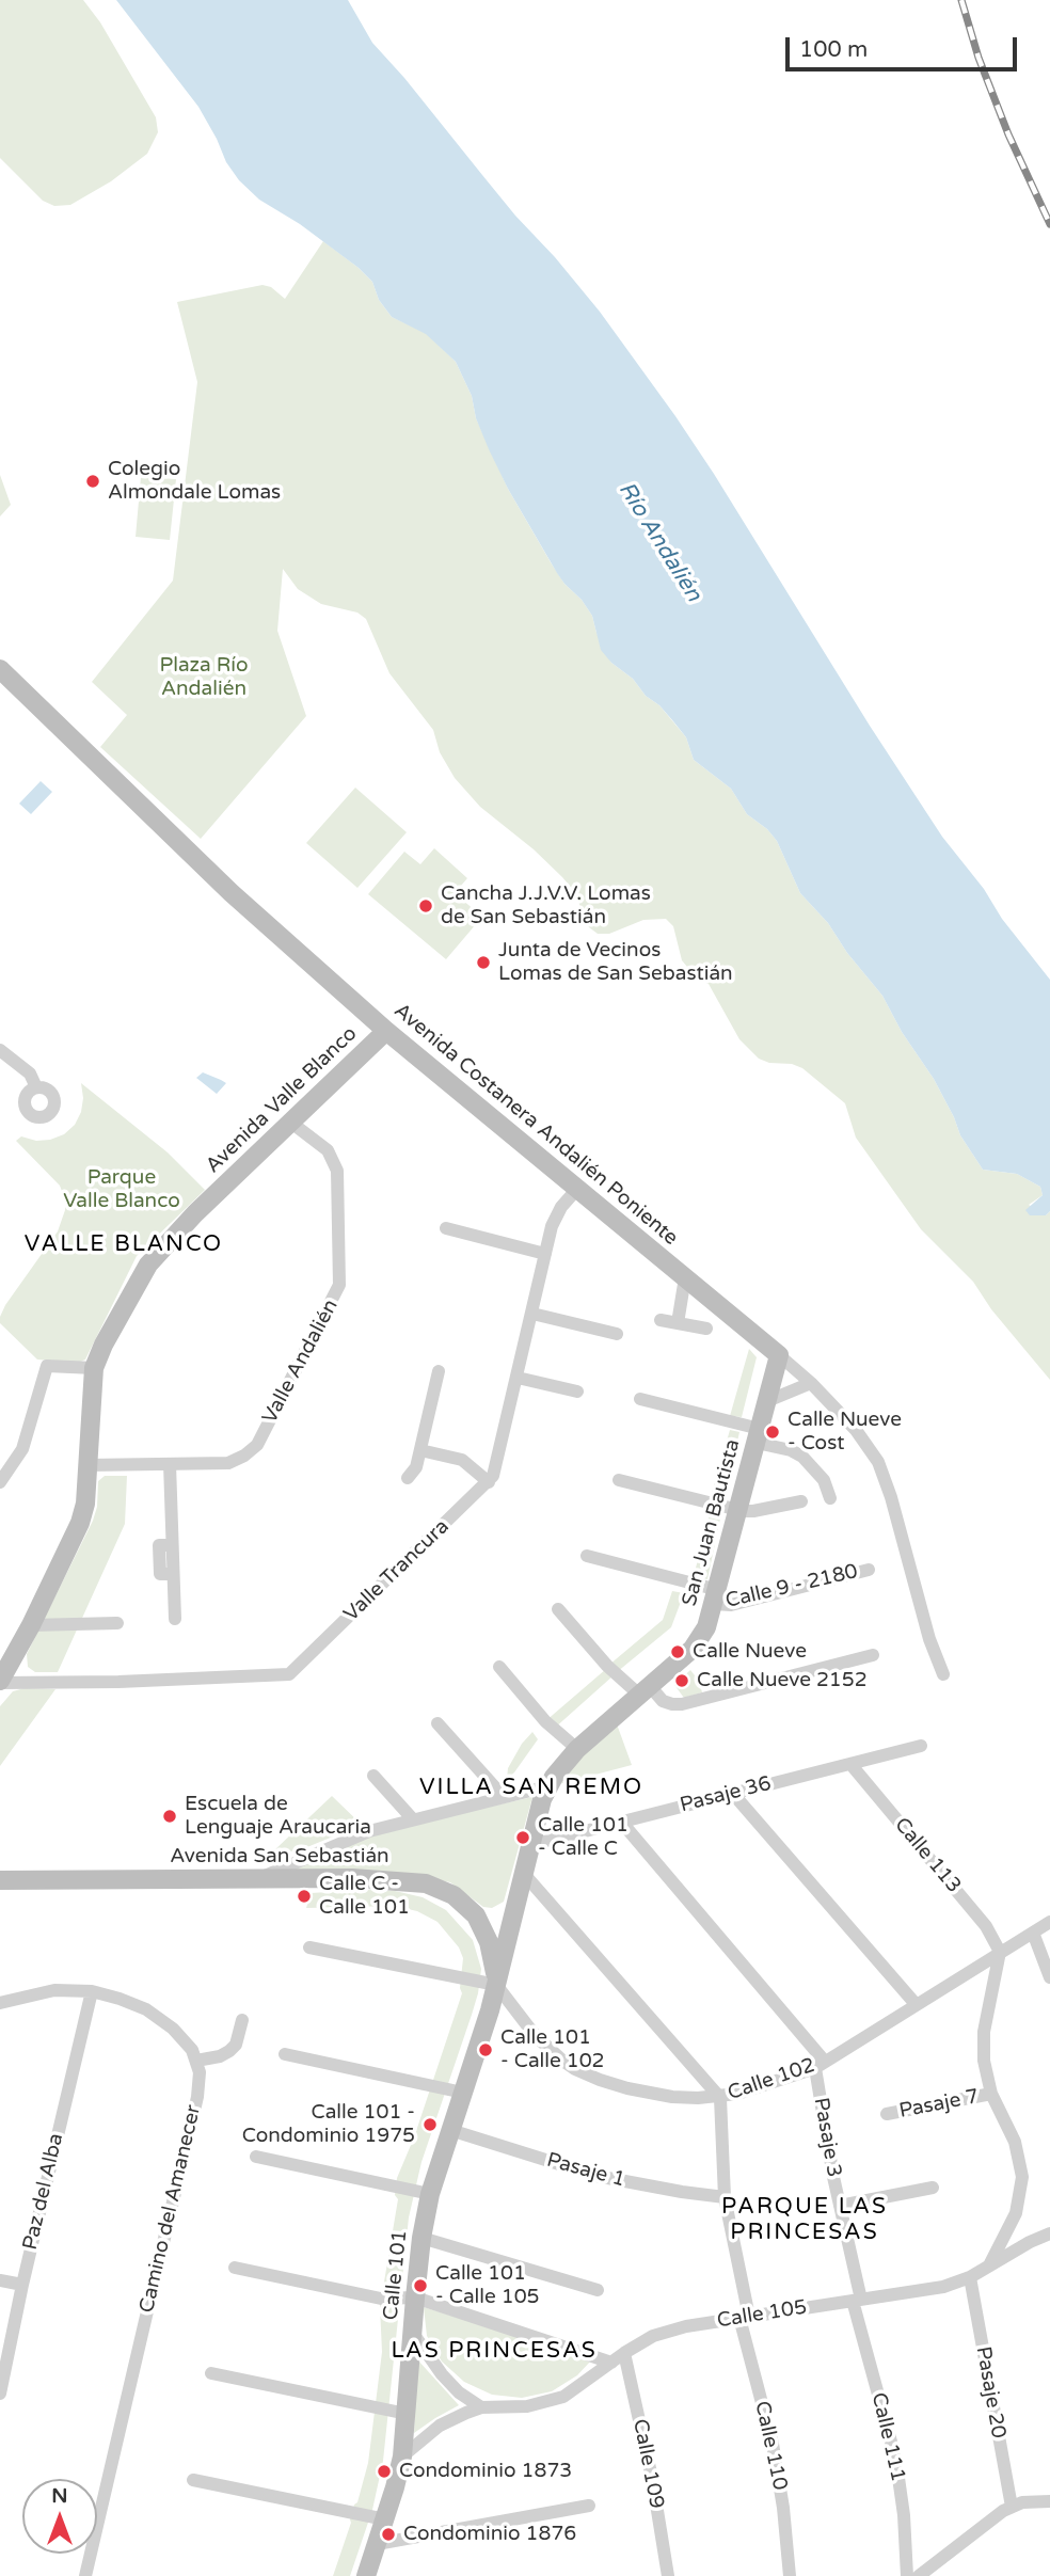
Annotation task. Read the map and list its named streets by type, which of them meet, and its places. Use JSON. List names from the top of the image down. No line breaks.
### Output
{"streets":{"street":["Avenida Valle Blanco","Avenida Costanera Andalién Poniente","Valle Andalién","San Juan Bautista","Valle Trancura","Calle 9 - 2180","Pasaje 36","Calle 113","Avenida San Sebastián","Calle 102","Pasaje 7","Pasaje 3","Pasaje 1","Paz del Alba","Camino del Amanecer","Calle 101","Calle 105","Pasaje 20","Calle 111","Calle 110","Calle 109"]},"crossings":[["Avenida Valle Blanco","Avenida Costanera Andalién Poniente"],["Avenida Valle Blanco","Valle Andalién"],["Avenida Valle Blanco","Valle Trancura"],["Avenida Costanera Andalién Poniente","San Juan Bautista"],["Avenida Costanera Andalién Poniente","Valle Trancura"],["San Juan Bautista","Calle 9 - 2180"],["San Juan Bautista","Pasaje 36"],["San Juan Bautista","Avenida San Sebastián"],["San Juan Bautista","Calle 102"],["San Juan Bautista","Calle 101"],["Pasaje 36","Calle 113"],["Calle 113","Calle 102"],["Calle 113","Pasaje 7"],["Avenida San Sebastián","Calle 102"],["Avenida San Sebastián","Calle 101"],["Calle 102","Pasaje 7"],["Calle 102","Pasaje 3"],["Calle 102","Calle 101"],["Calle 102","Calle 110"],["Pasaje 7","Calle 105"],["Pasaje 3","Calle 105"],["Pasaje 3","Calle 111"],["Pasaje 1","Calle 101"],["Pasaje 1","Calle 110"],["Calle 101","Calle 105"],["Calle 105","Pasaje 20"],["Calle 105","Calle 111"],["Calle 105","Calle 110"],["Calle 105","Calle 109"]],"districts":["VALLE BLANCO","VILLA SAN REMO","PARQUE LAS PRINCESAS","LAS PRINCESAS"],"water":["Río Andalién"],"parks":["Plaza Río Andalién","Parque Valle Blanco"],"places":["Colegio Almondale Lomas","Cancha J.J.V.V. Lomas de San Sebastián","Junta de Vecinos Lomas de San Sebastián","Calle Nueve - Cost","Calle Nueve","Calle Nueve 2152","Escuela de Lenguaje Araucaria","Calle 101 - Calle C","Calle C - Calle 101","Calle 101 - Calle 102","Calle 101 - Condominio 1975","Calle 101 - Calle 105","Condominio 1873","Condominio 1876"],"scale_bar":"100 m","north":"top"}
